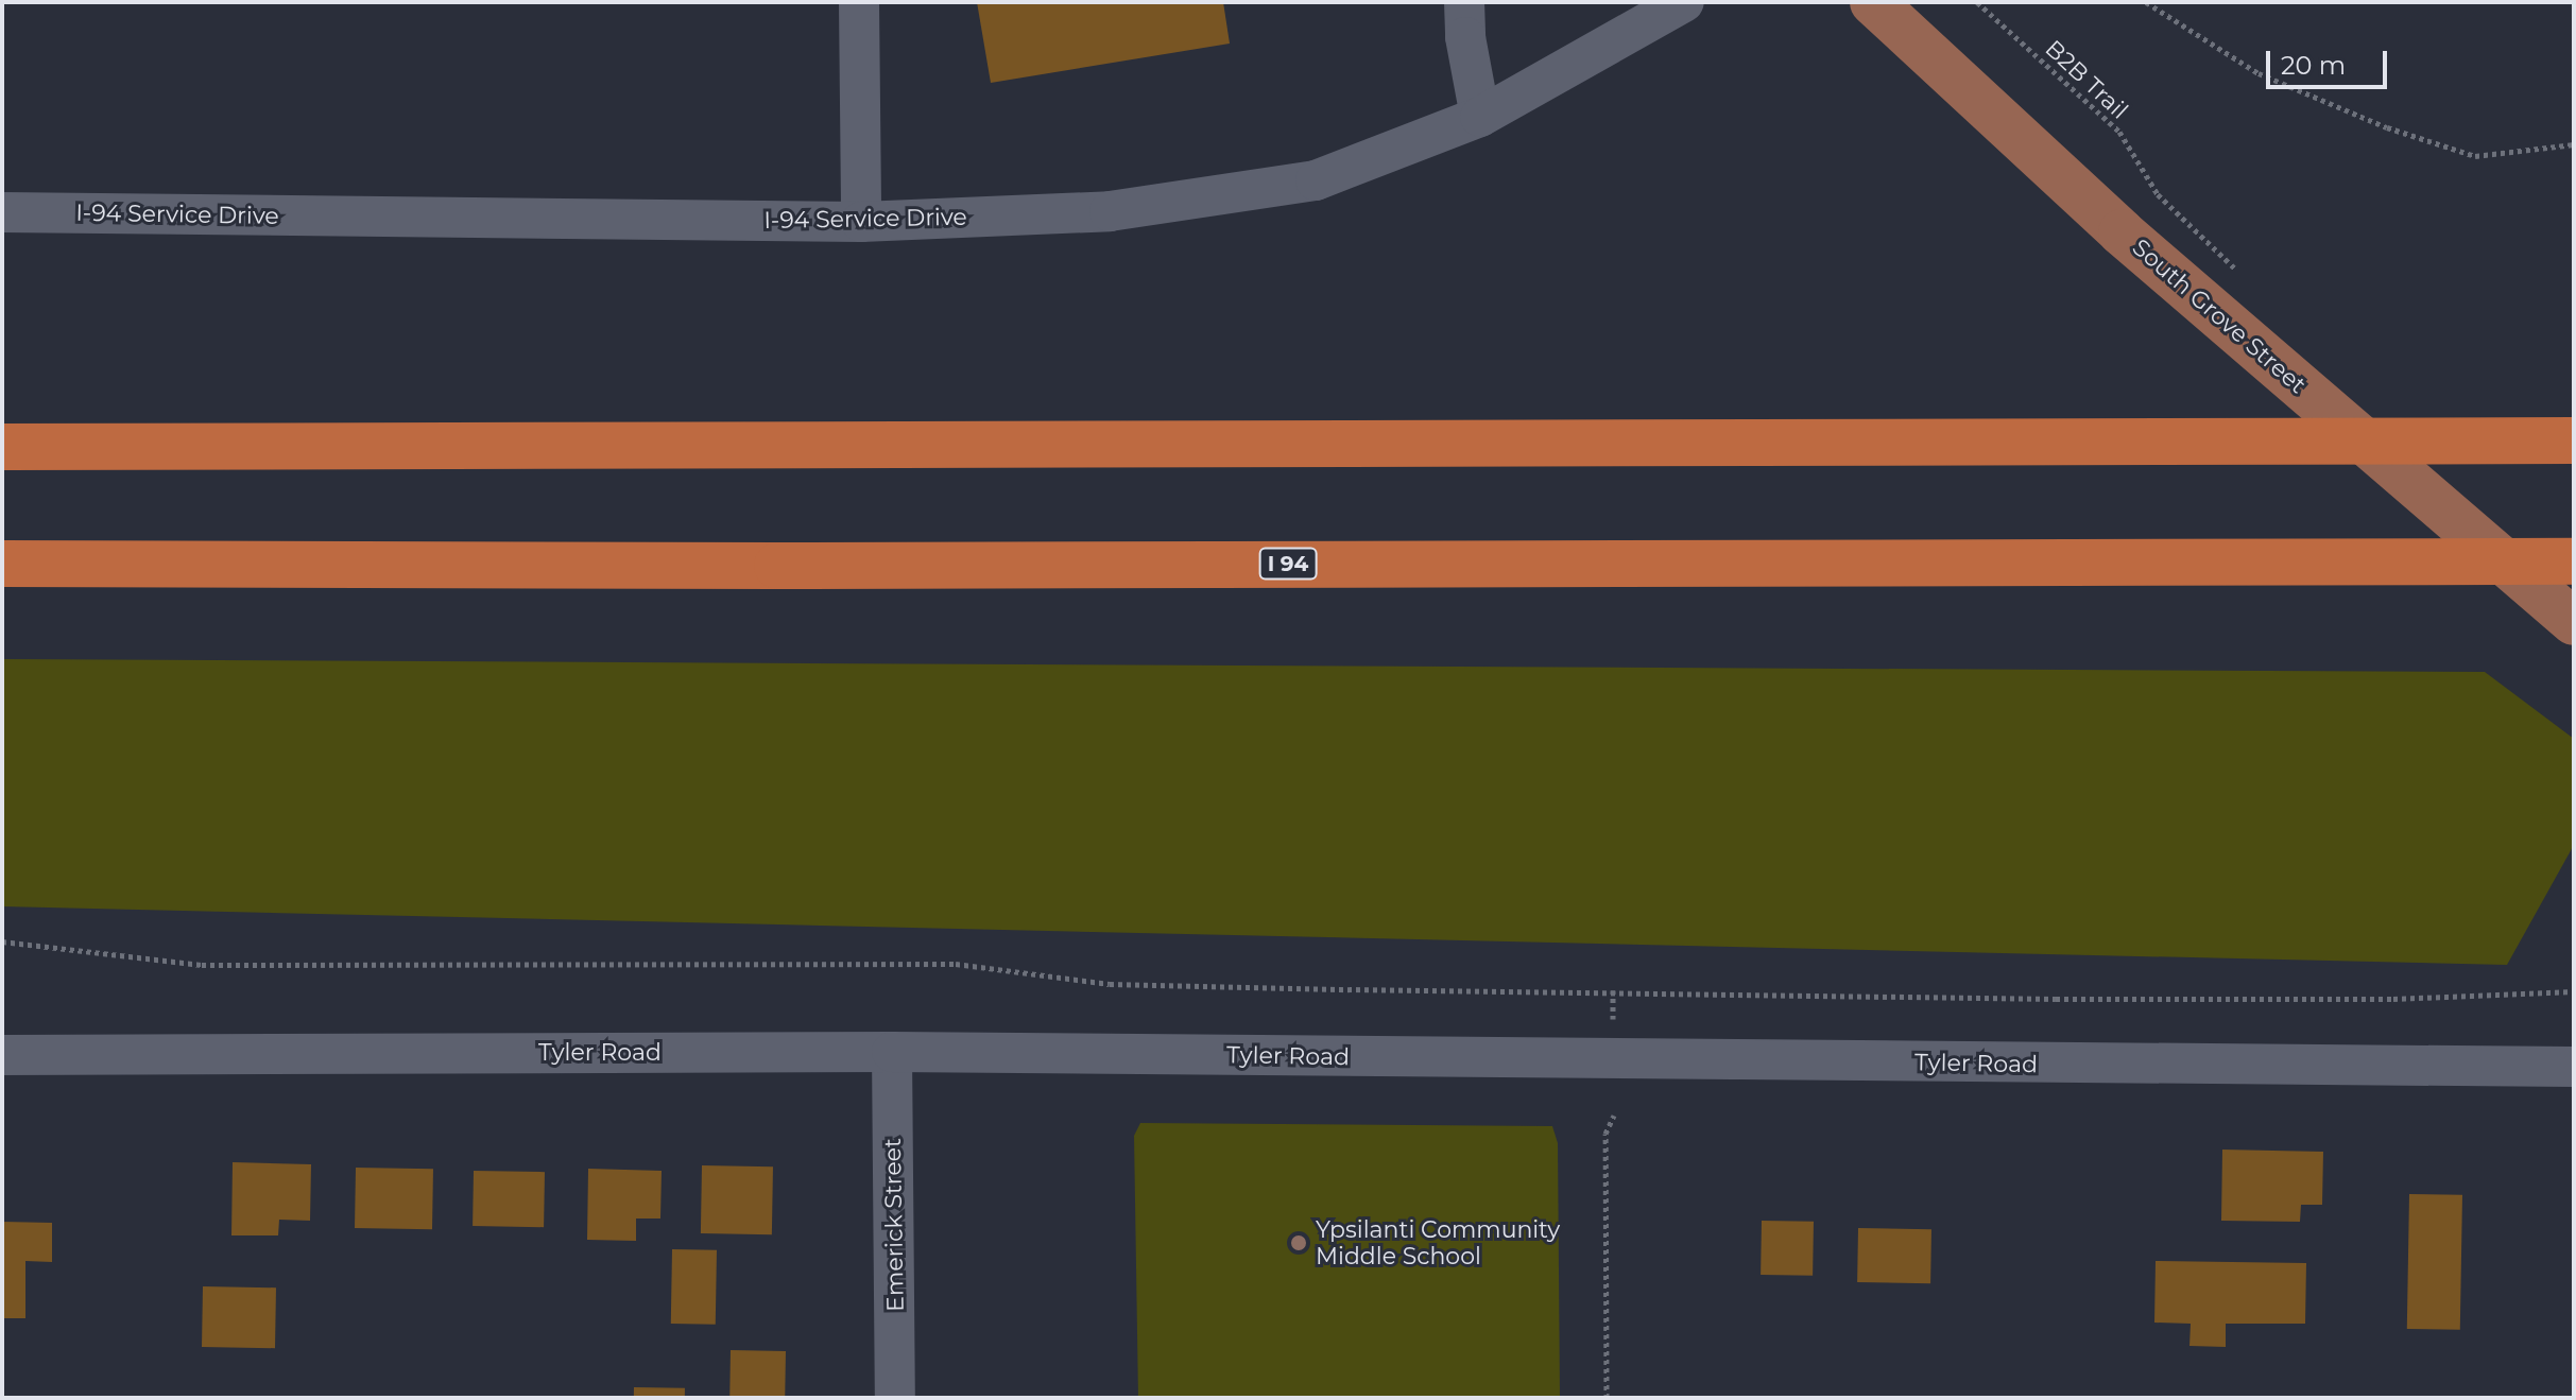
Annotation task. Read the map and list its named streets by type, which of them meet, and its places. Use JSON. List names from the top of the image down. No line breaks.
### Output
{"streets":{"highway":["I 94"],"main road":["South Grove Street"],"street":["I-94 Service Drive","Tyler Road","Emerick Street"],"path":["B2B Trail"]},"crossings":[["Tyler Road","Emerick Street"]],"places":["Ypsilanti Community Middle School"],"scale_bar":"20 m"}
